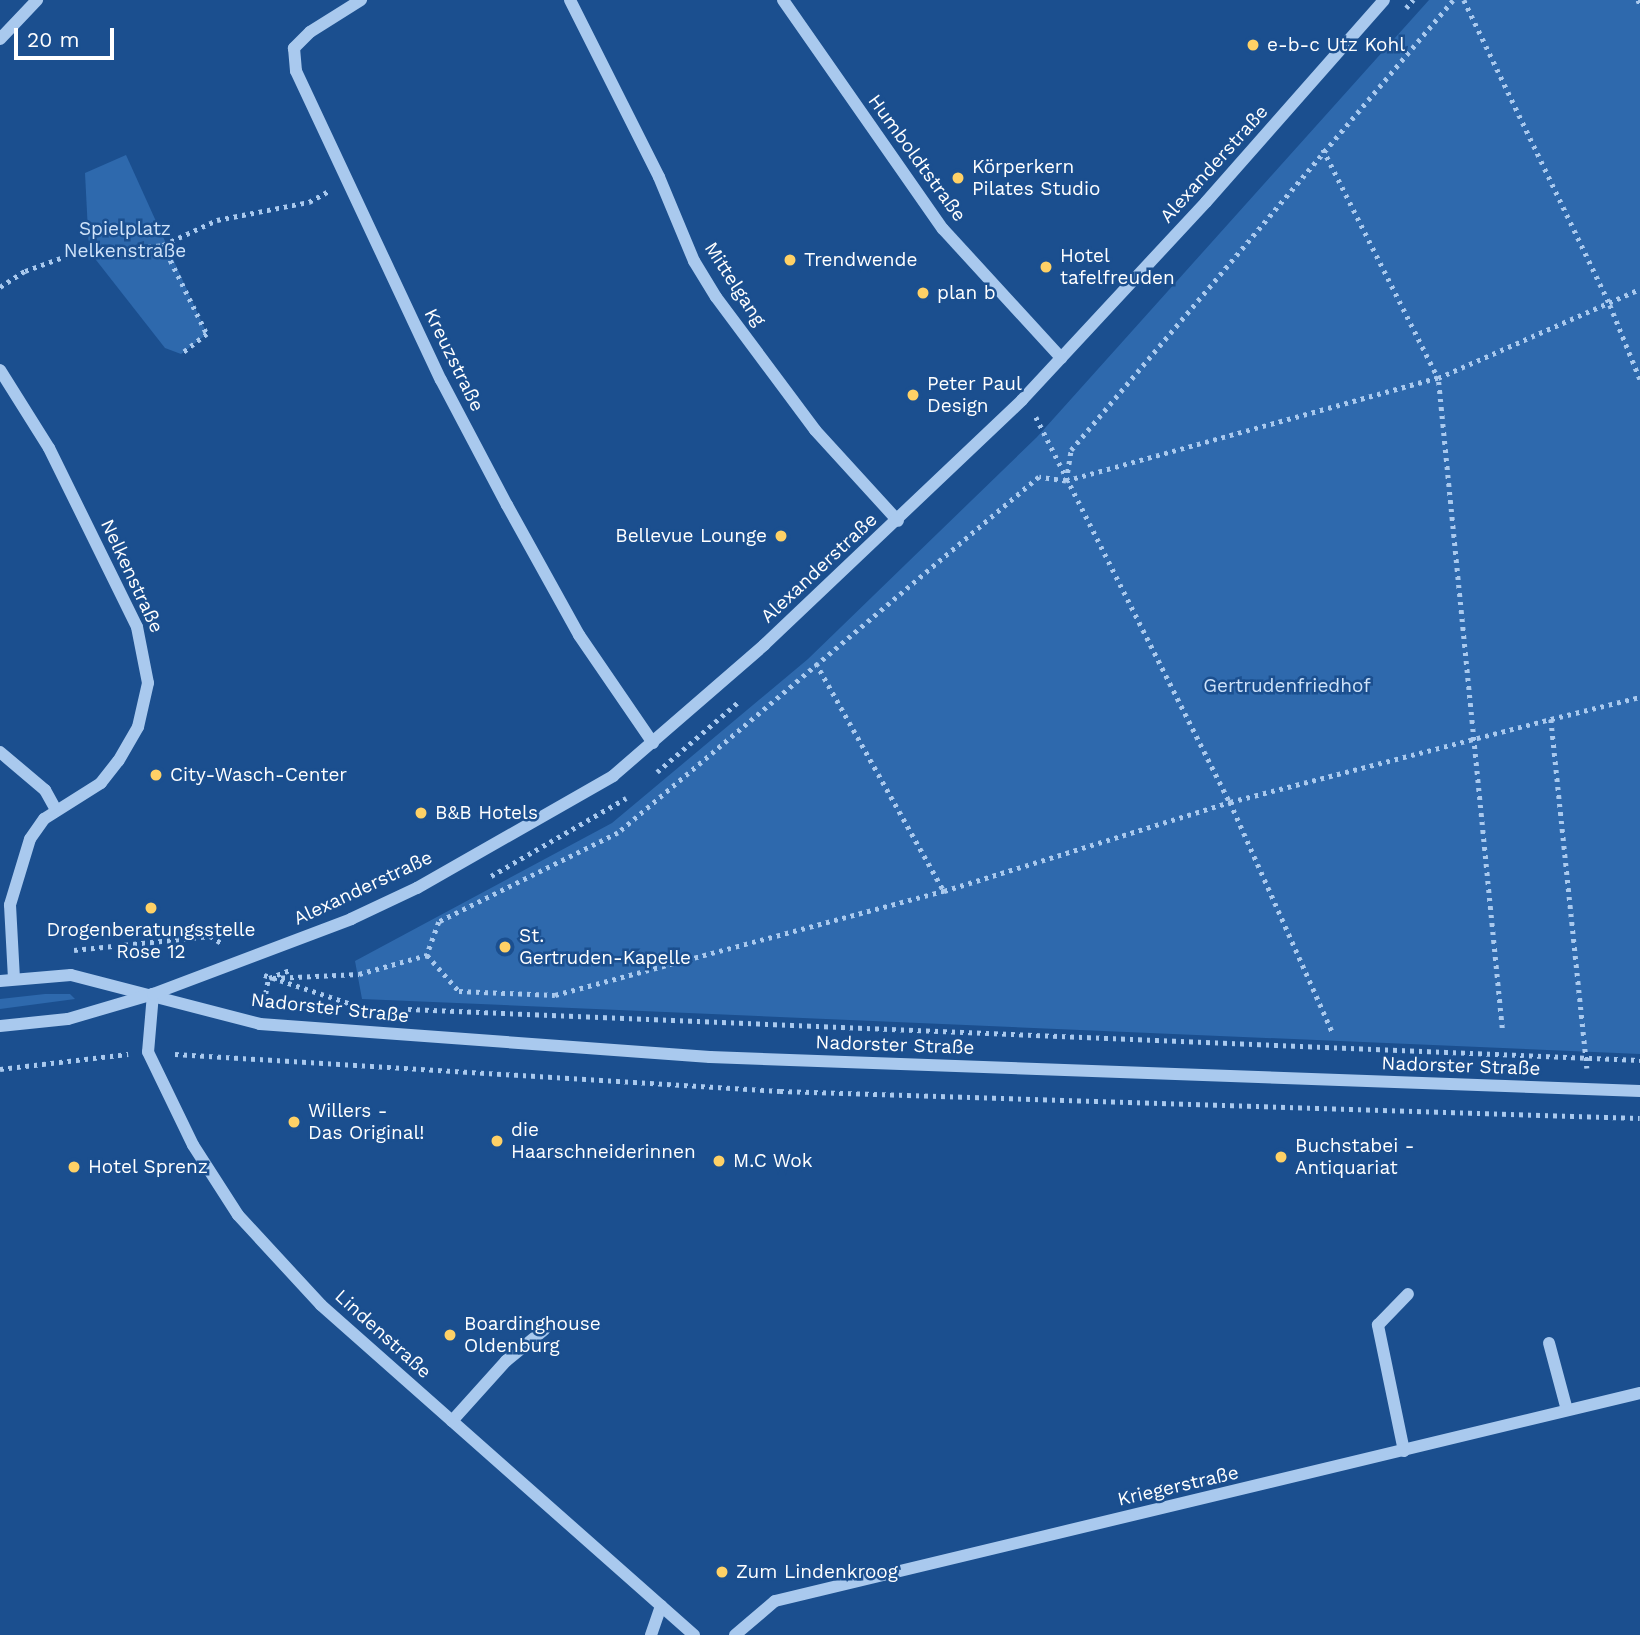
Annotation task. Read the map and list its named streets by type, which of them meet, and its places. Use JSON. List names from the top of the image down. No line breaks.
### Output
{"streets":{"street":["Humboldtstraße","Alexanderstraße","Mittelgang","Kreuzstraße","Nelkenstraße","Nadorster Straße","Lindenstraße","Kriegerstraße"]},"crossings":[["Humboldtstraße","Alexanderstraße"],["Alexanderstraße","Mittelgang"],["Alexanderstraße","Kreuzstraße"],["Alexanderstraße","Nadorster Straße"],["Alexanderstraße","Lindenstraße"],["Nelkenstraße","Nadorster Straße"],["Nadorster Straße","Lindenstraße"]],"parks":["Spielplatz Nelkenstraße","Gertrudenfriedhof"],"places":["e-b-c Utz Kohl","Körperkern Pilates Studio","Trendwende","Hotel tafelfreuden","plan b","Peter Paul Design","Bellevue Lounge","City-Wasch-Center","B&B Hotels","Drogenberatungsstelle Rose 12","St. Gertruden-Kapelle","Willers - Das Original!","die Haarschneiderinnen","Buchstabei - Antiquariat","M.C Wok","Hotel Sprenz","Boardinghouse Oldenburg","Zum Lindenkroog"],"scale_bar":"20 m"}
